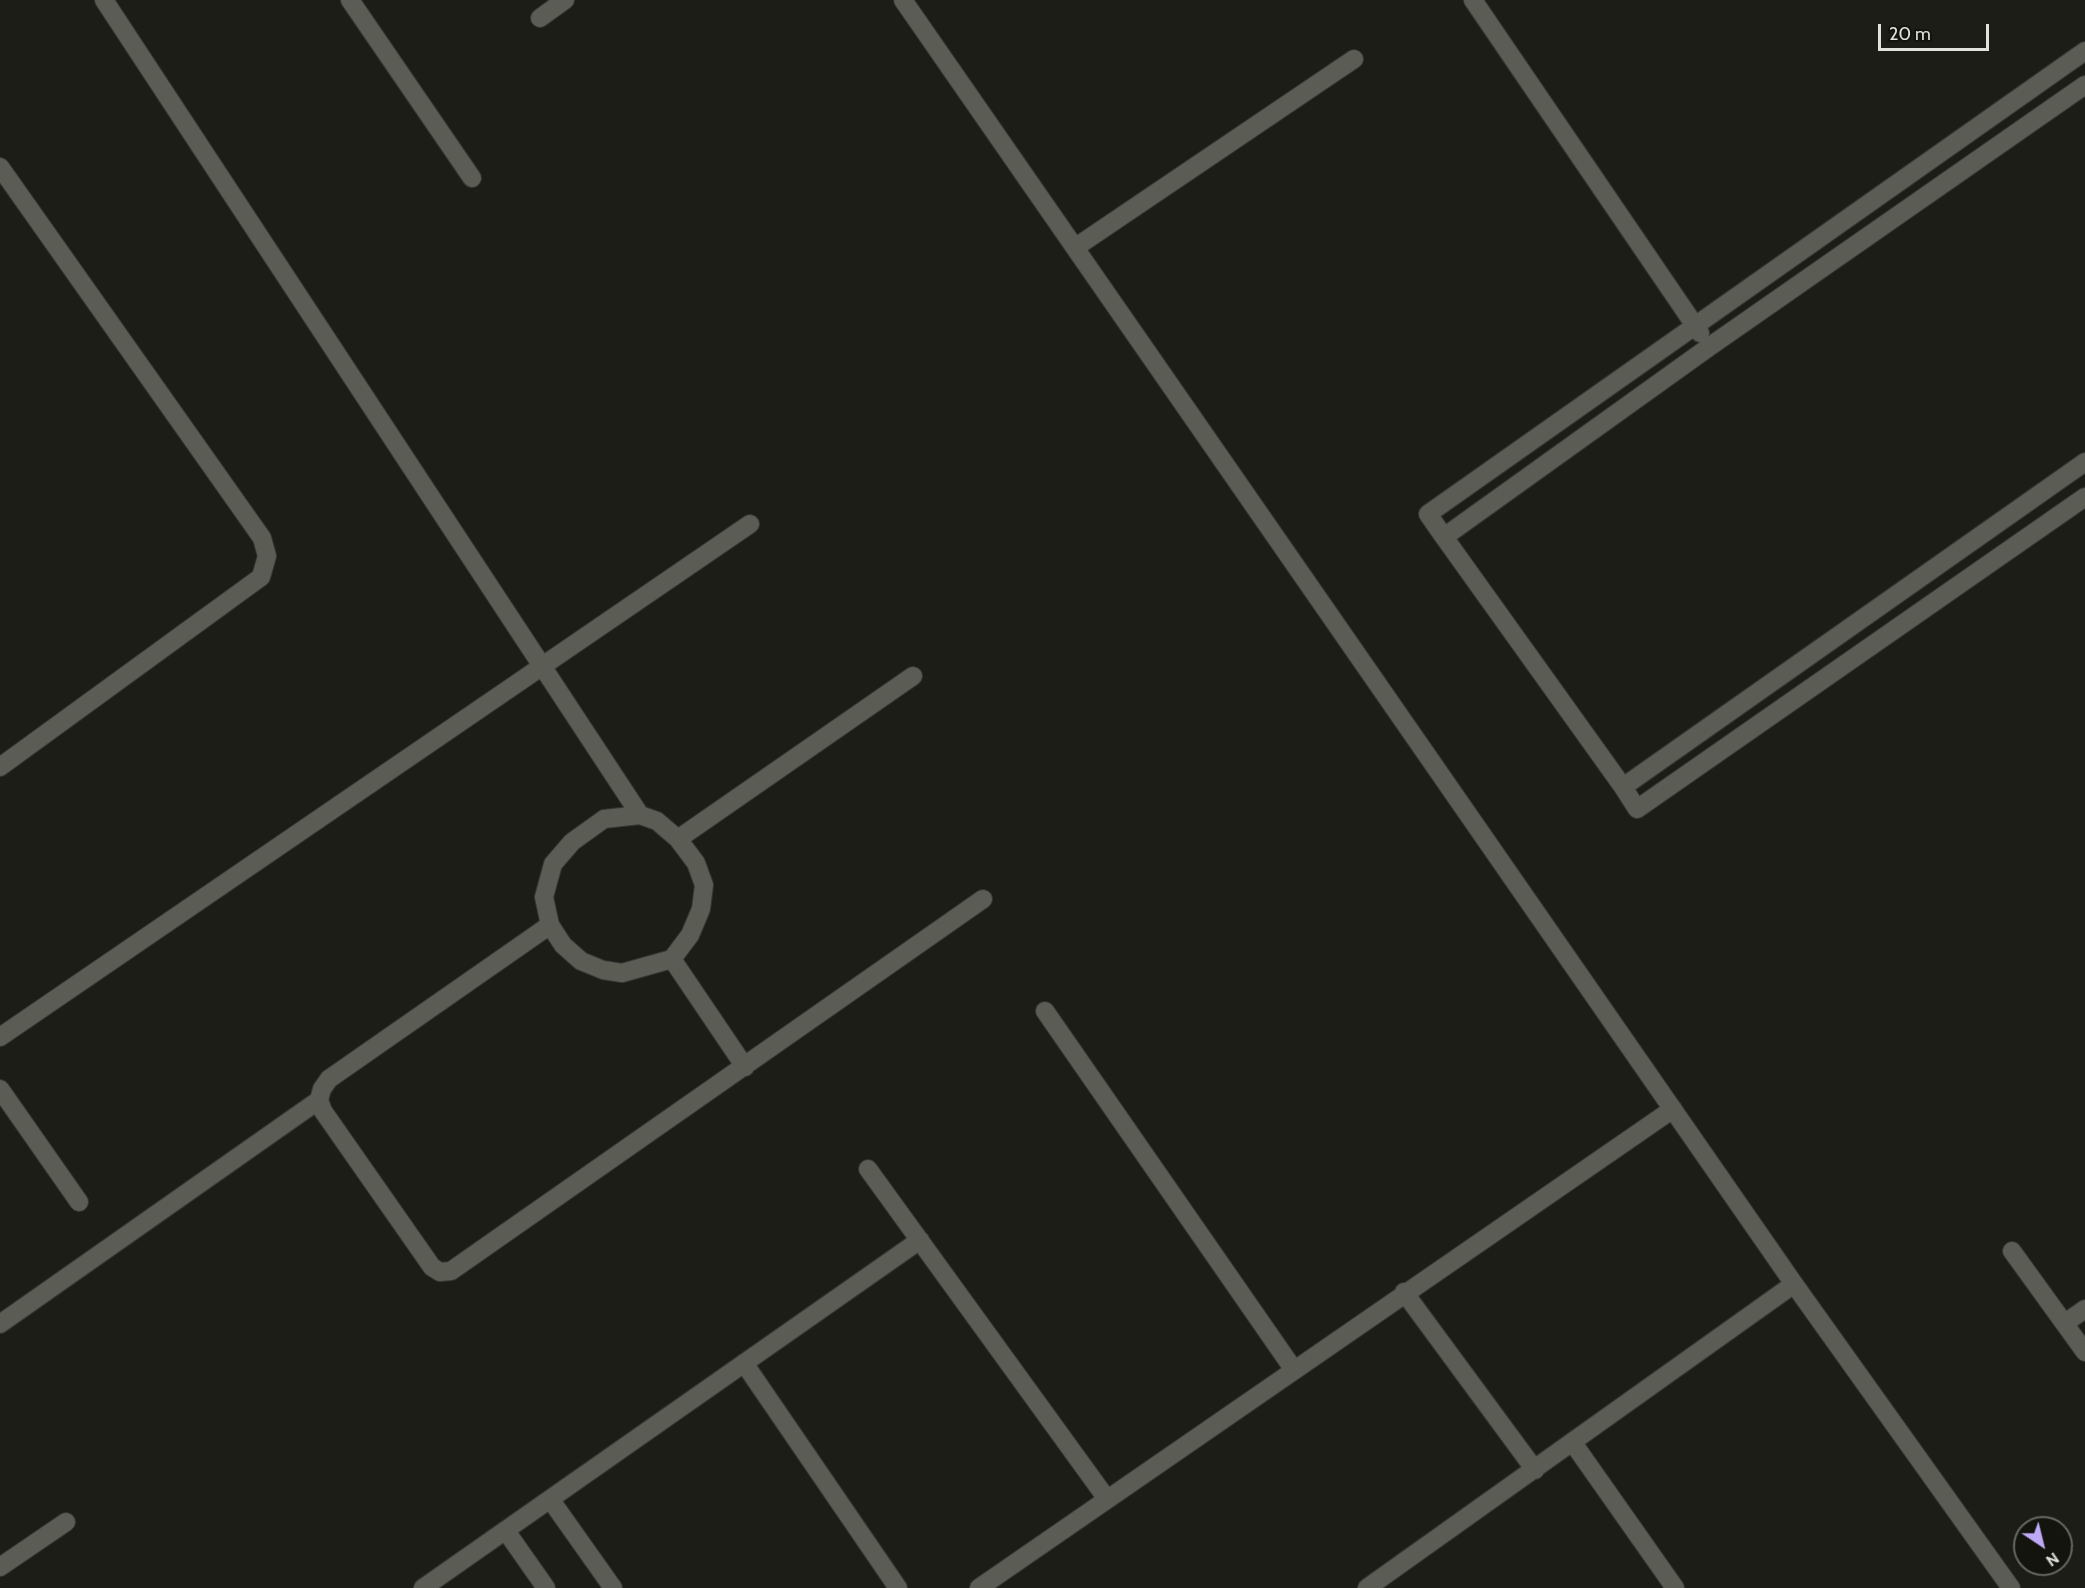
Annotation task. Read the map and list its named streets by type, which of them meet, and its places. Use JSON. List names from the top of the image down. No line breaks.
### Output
{"scale_bar":"20 m","north":"bottom right"}
